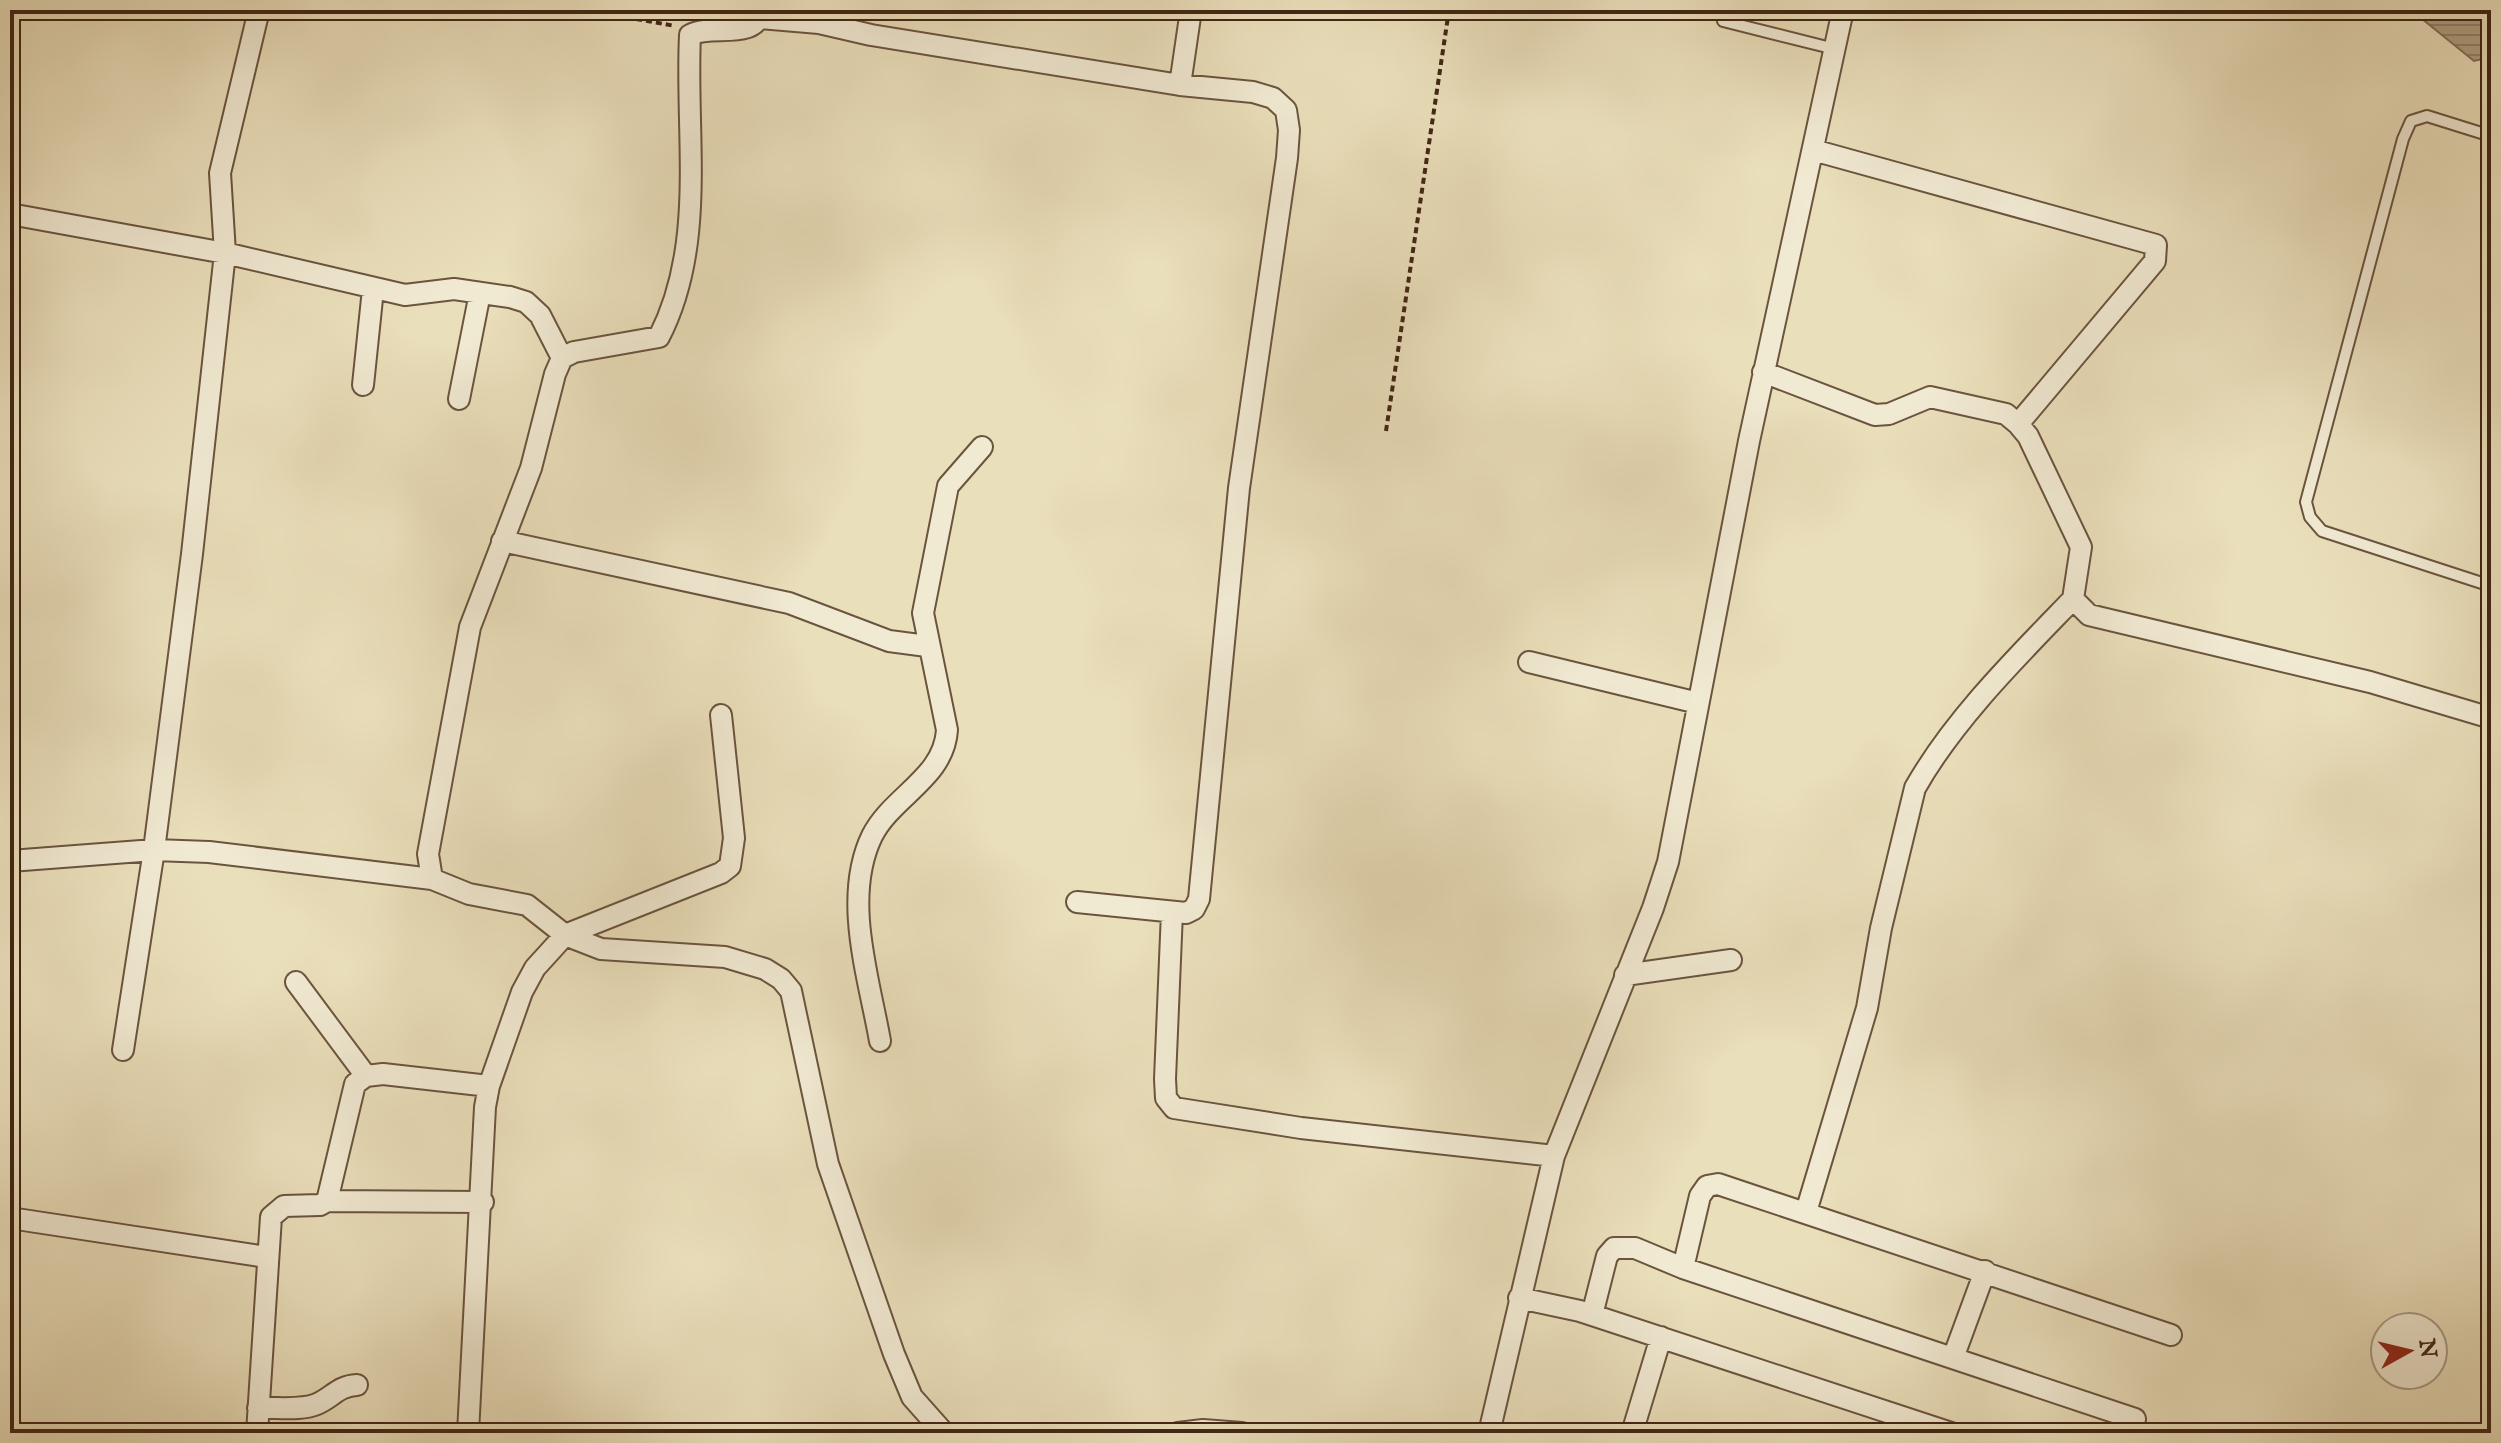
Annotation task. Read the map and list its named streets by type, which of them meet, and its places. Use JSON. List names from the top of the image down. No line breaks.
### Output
{"north":"right"}
